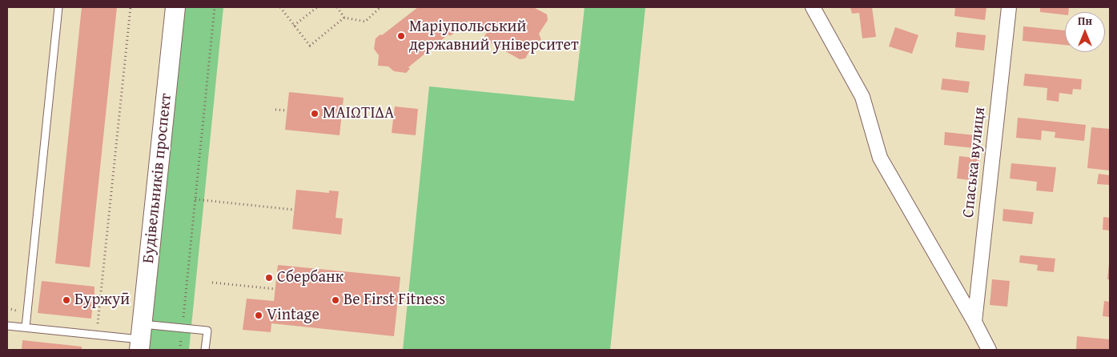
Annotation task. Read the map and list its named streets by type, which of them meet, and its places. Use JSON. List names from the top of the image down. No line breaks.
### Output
{"streets":{"main road":["Будівельників проспект"],"street":["Спаська вулиця"]},"places":["Маріупольський державний університет","ΜΑΙΩΤΙΔΑ","Сбербанк","Буржуӣ","Be First Fitness","Vintage"],"north":"top"}
